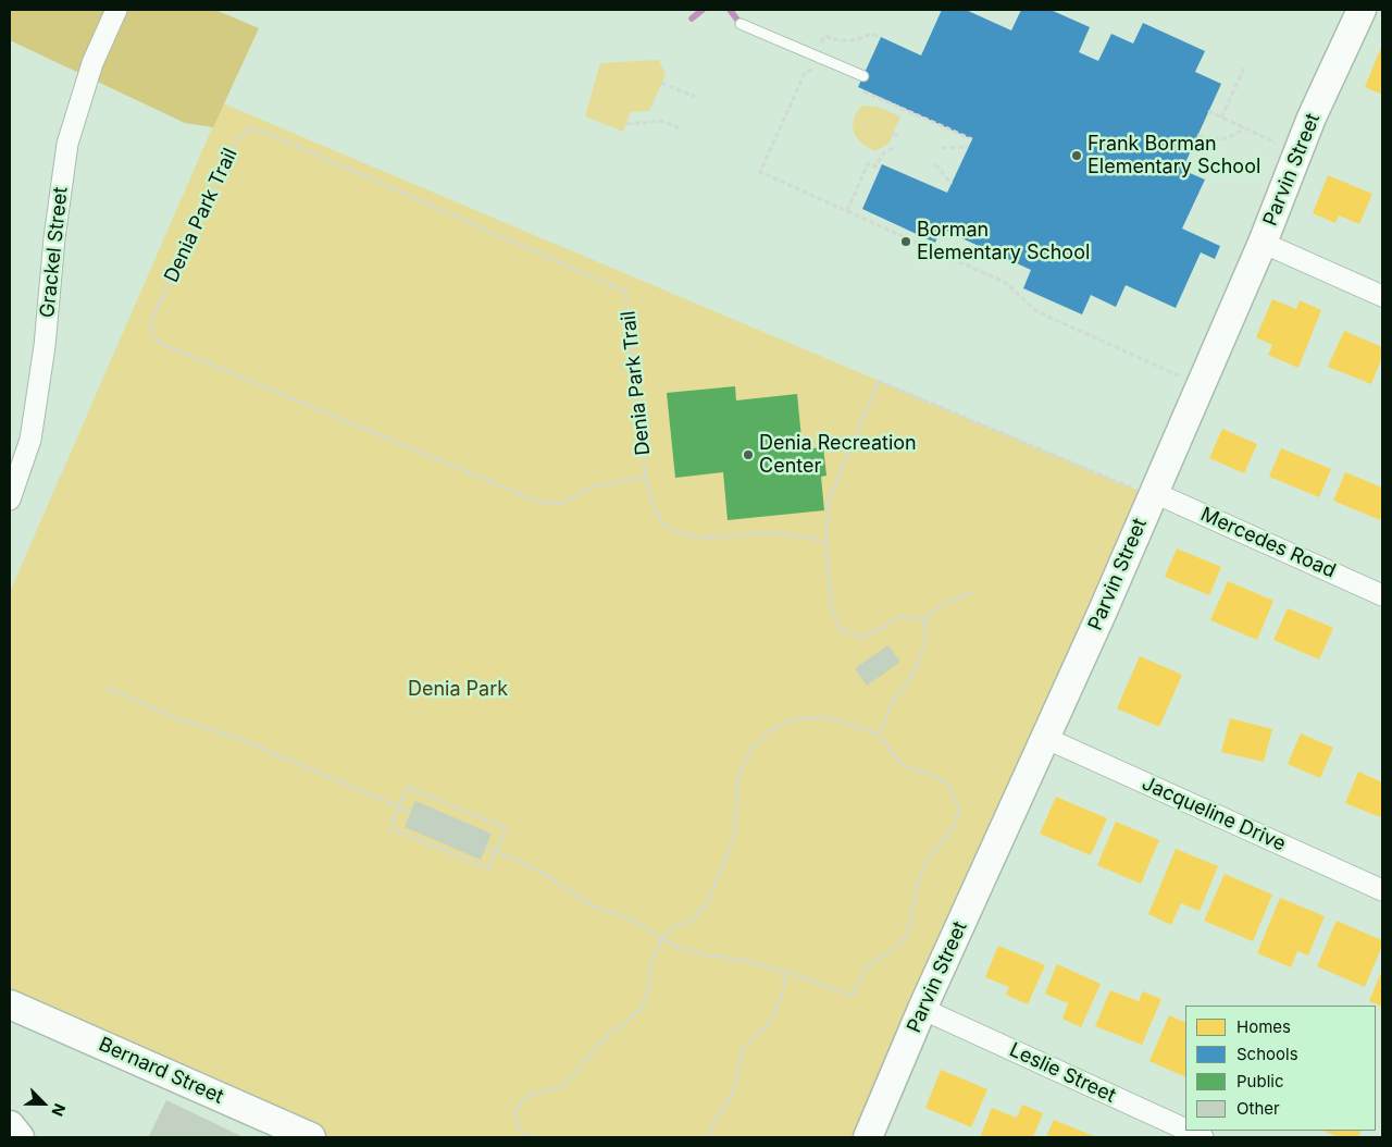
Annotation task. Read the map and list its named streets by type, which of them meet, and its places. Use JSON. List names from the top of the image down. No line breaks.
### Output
{"streets":{"street":["Parvin Street","Grackel Street","Mercedes Road","Jacqueline Drive","Bernard Street","Leslie Street"],"path":["Denia Park Trail"]},"crossings":[["Parvin Street","Mercedes Road"],["Parvin Street","Jacqueline Drive"],["Parvin Street","Leslie Street"]],"parks":["Denia Park"],"places":["Frank Borman Elementary School","Borman Elementary School","Denia Recreation Center"],"legend":["Homes","Schools","Public","Other"],"north":"bottom right"}
